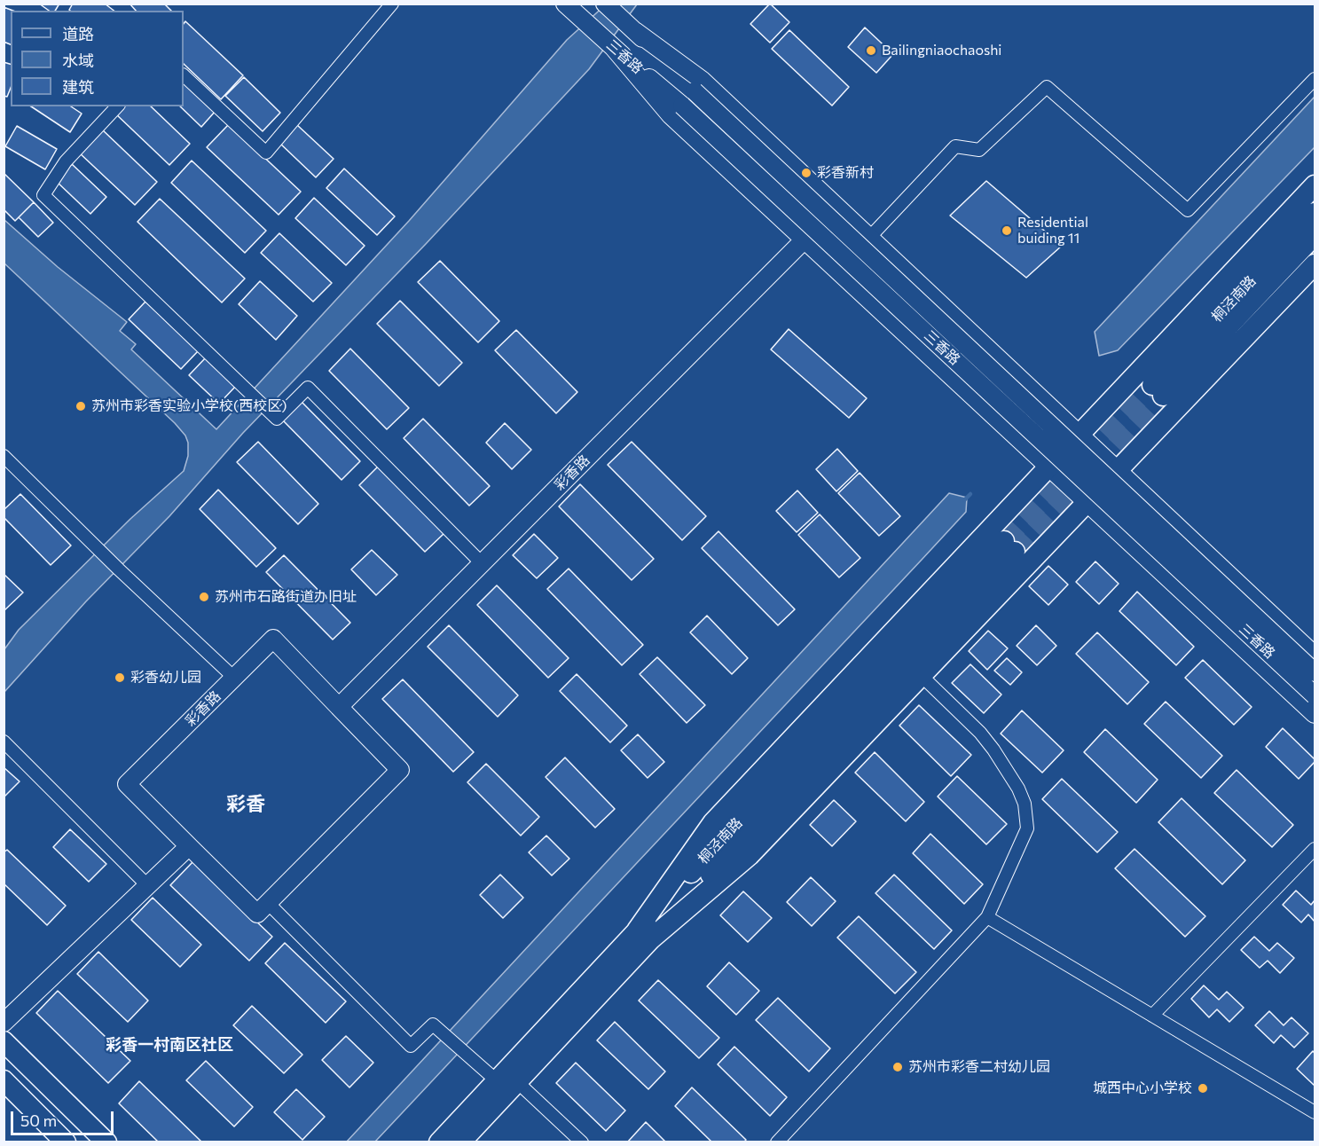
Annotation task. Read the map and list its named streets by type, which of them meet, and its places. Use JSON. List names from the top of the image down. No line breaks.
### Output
{"streets":{"main road":["三香路","桐泾南路","彩香路"]},"districts":["彩香","彩香一村南区社区"],"places":["Bailingniaochaoshi","彩香新村","Residential buiding 11","苏州市彩香实验小学校(西校区)","苏州市石路街道办旧址","彩香幼儿园","苏州市彩香二村幼儿园","城西中心小学校"],"legend":["道路","水域","建筑"],"scale_bar":"50 m"}
